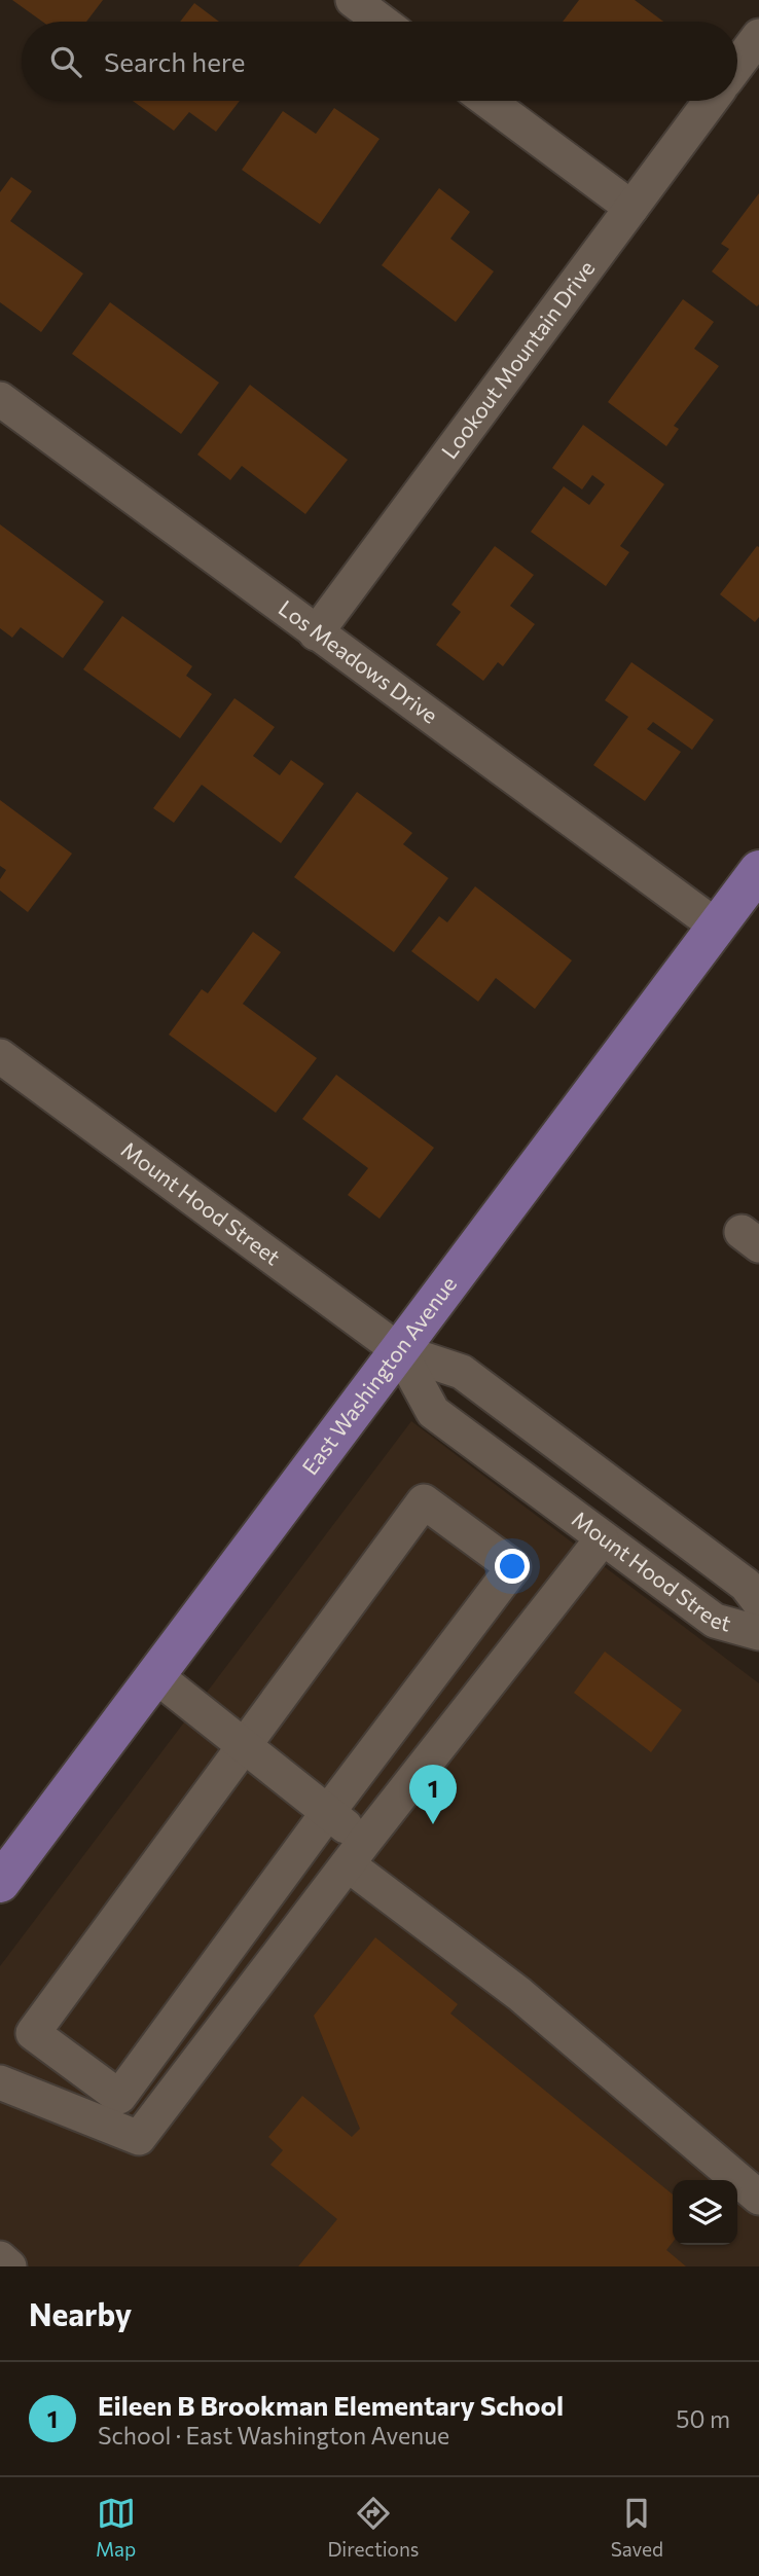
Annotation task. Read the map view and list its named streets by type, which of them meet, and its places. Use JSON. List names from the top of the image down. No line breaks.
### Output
{"streets":{"main road":["East Washington Avenue"],"street":["Lookout Mountain Drive","Los Meadows Drive","Mount Hood Street"]},"crossings":[["Lookout Mountain Drive","Los Meadows Drive"],["Los Meadows Drive","East Washington Avenue"],["Mount Hood Street","East Washington Avenue"]],"page":{"search":"Search here","pins":"1","heading":"Nearby","list":[{"mark":"1","name":"Eileen B Brookman Elementary School","note":"School · East Washington Avenue","value":"50 m"}],"nav":["Map","Directions","Saved"]}}
